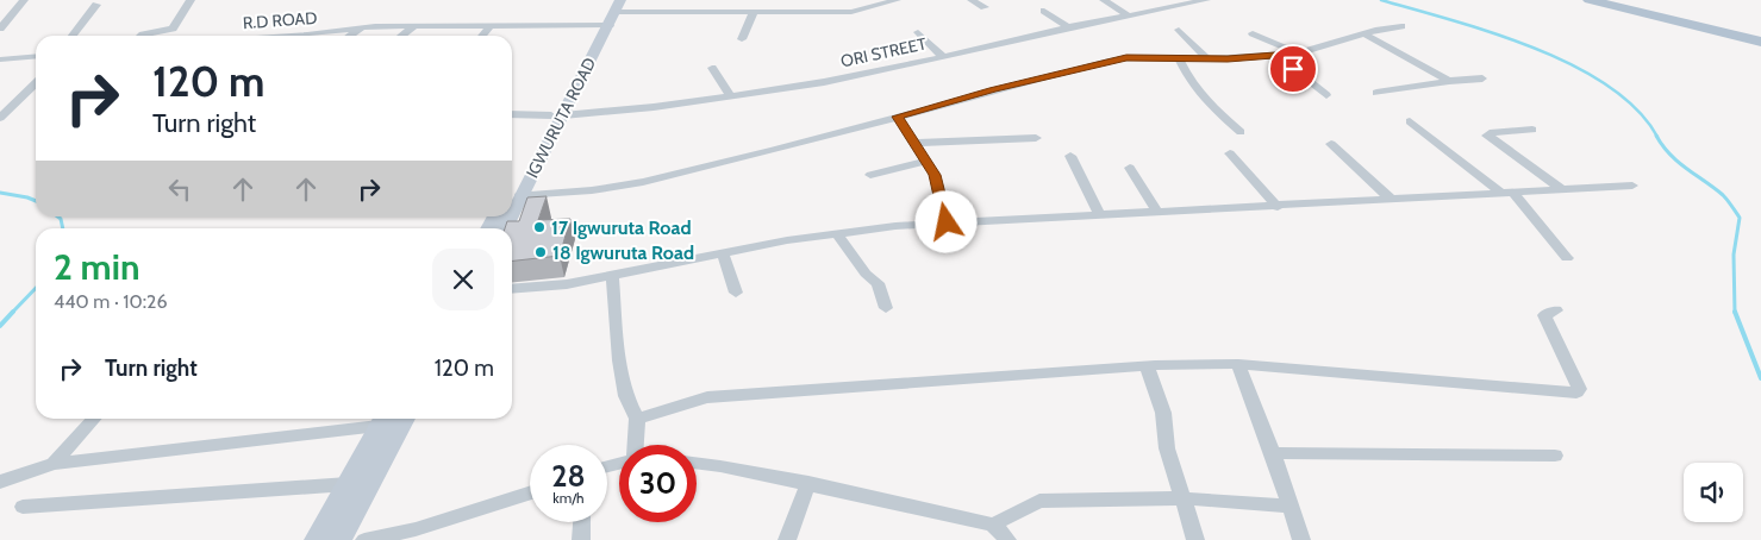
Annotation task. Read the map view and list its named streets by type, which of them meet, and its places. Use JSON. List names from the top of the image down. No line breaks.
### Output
{"streets":{"main road":["IGWURUTA ROAD"],"street":["R.D ROAD","ORI STREET"]},"crossings":[["R.D ROAD","IGWURUTA ROAD"],["ORI STREET","IGWURUTA ROAD"]],"places":["17 Igwuruta Road","18 Igwuruta Road"],"page":{"turn":["120 m","Turn right"],"heading":["2 min","440 m · 10:26"],"list":[{"name":"Turn right","value":"120 m"}],"speed":"28 km/h","limit":"30"}}
